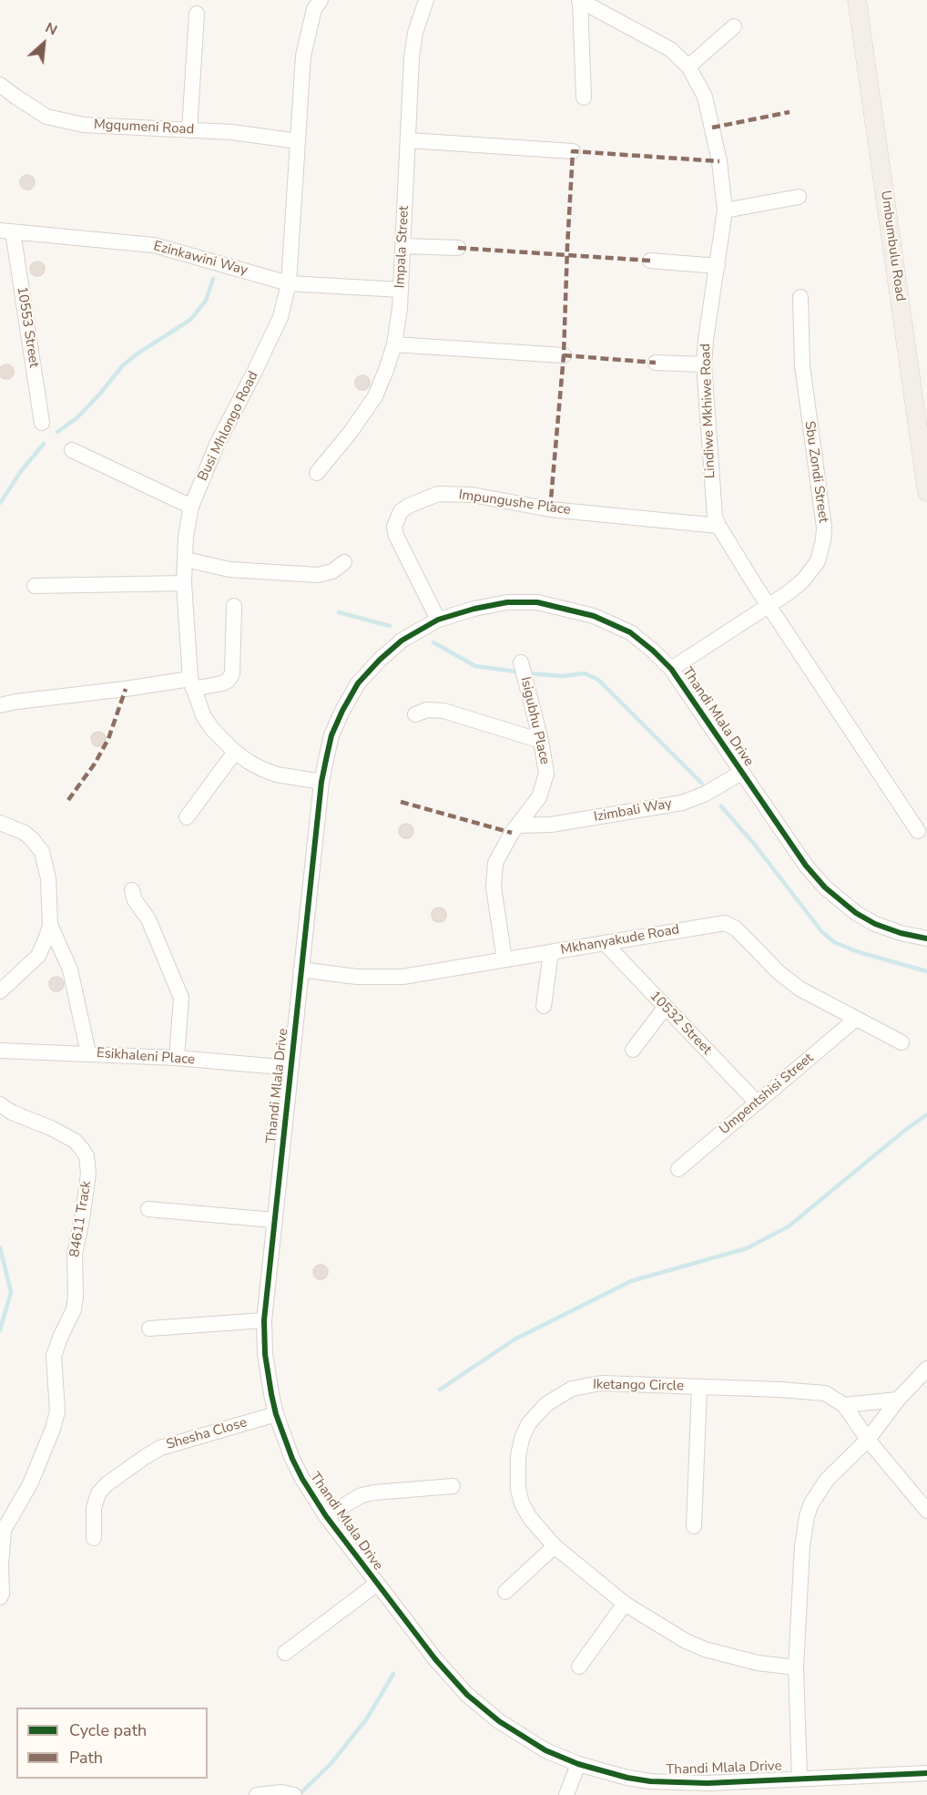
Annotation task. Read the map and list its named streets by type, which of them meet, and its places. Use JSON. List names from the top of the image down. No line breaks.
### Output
{"streets":{"main road":["Umbumbulu Road"],"street":["Mgqumeni Road","Impala Street","Ezinkawini Way","10553 Street","Lindiwe Mkhiwe Road","Busi Mhlongo Road","Sbu Zondi Street","Impungushe Place","Thandi Mlala Drive","Isigubhu Place","Izimbali Way","Mkhanyakude Road","10532 Street","Esikhaleni Place","Umpentshisi Street","84611 Track","Iketango Circle","Shesha Close"]},"crossings":[["Mgqumeni Road","Busi Mhlongo Road"],["Impala Street","Ezinkawini Way"],["Ezinkawini Way","10553 Street"],["Ezinkawini Way","Busi Mhlongo Road"],["Lindiwe Mkhiwe Road","Sbu Zondi Street"],["Lindiwe Mkhiwe Road","Impungushe Place"],["Busi Mhlongo Road","Thandi Mlala Drive"],["Sbu Zondi Street","Thandi Mlala Drive"],["Impungushe Place","Thandi Mlala Drive"],["Thandi Mlala Drive","Izimbali Way"],["Thandi Mlala Drive","Mkhanyakude Road"],["Thandi Mlala Drive","Esikhaleni Place"],["Thandi Mlala Drive","Shesha Close"],["Isigubhu Place","Izimbali Way"],["Isigubhu Place","Mkhanyakude Road"],["Mkhanyakude Road","10532 Street"],["Mkhanyakude Road","Umpentshisi Street"],["10532 Street","Umpentshisi Street"]],"legend":["Cycle path","Path"],"north":"top right"}
